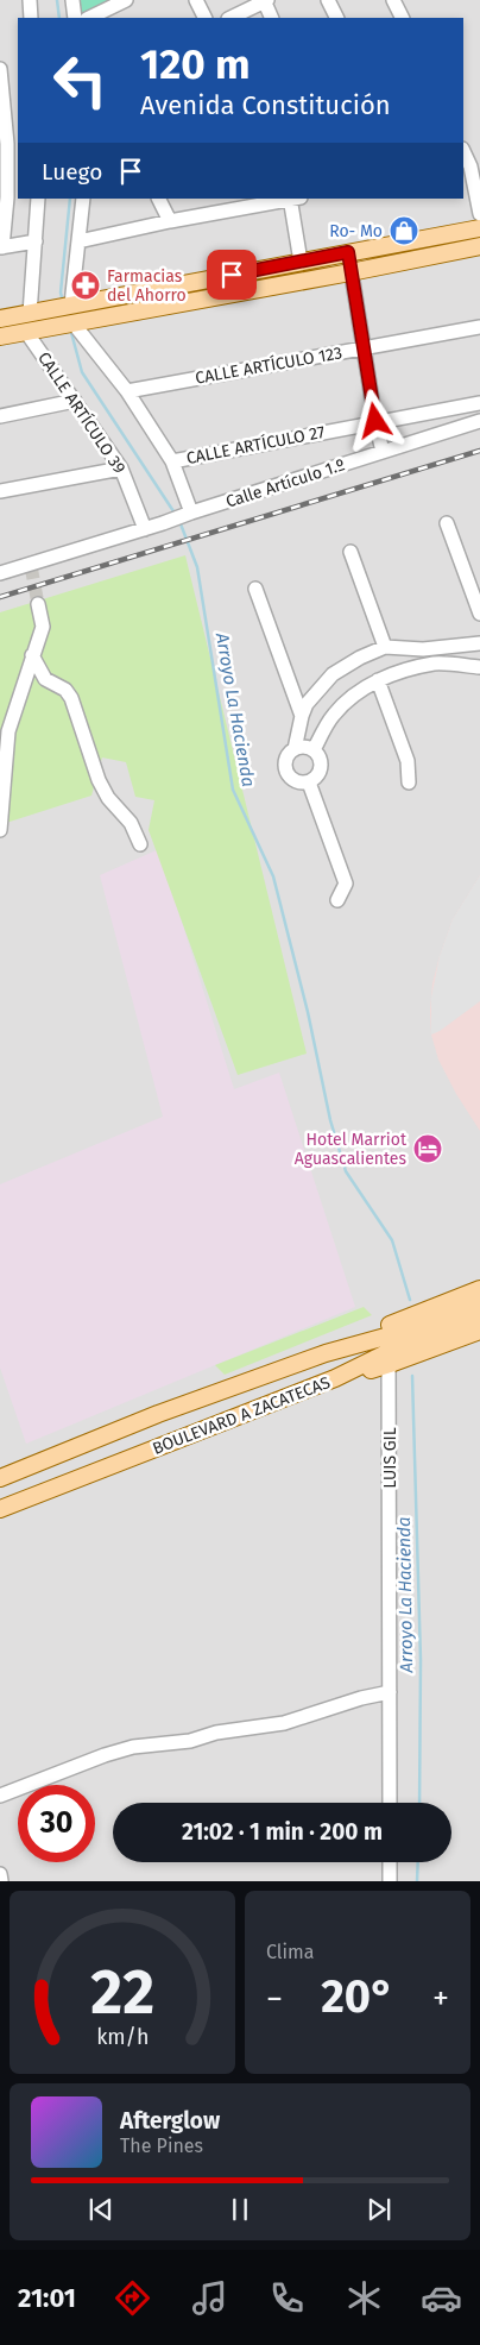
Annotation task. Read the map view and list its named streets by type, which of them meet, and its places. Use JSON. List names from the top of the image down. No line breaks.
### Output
{"streets":{"main road":["BOULEVARD A ZACATECAS"],"street":["CALLE ARTÍCULO 123","CALLE ARTÍCULO 39","CALLE ARTÍCULO 27","Calle Artículo 1.º","LUIS GIL"]},"crossings":[["CALLE ARTÍCULO 39","Calle Artículo 1.º"],["BOULEVARD A ZACATECAS","LUIS GIL"]],"water":["Arroyo La Hacienda"],"places":{"shop":["Ro- Mo"],"pharmacy":["Farmacias del Ahorro"],"hotel":["Hotel Marriot Aguascalientes"]},"page":{"turn":["120 m","Avenida Constitución"],"then":"Luego","limit":"30","trip":"21:02 · 1 min · 200 m","tile":"Clima","heat":["−","20°","+"],"song":["Afterglow","The Pines"],"tabs":"21:01","gauge":["22","km/h"]}}
